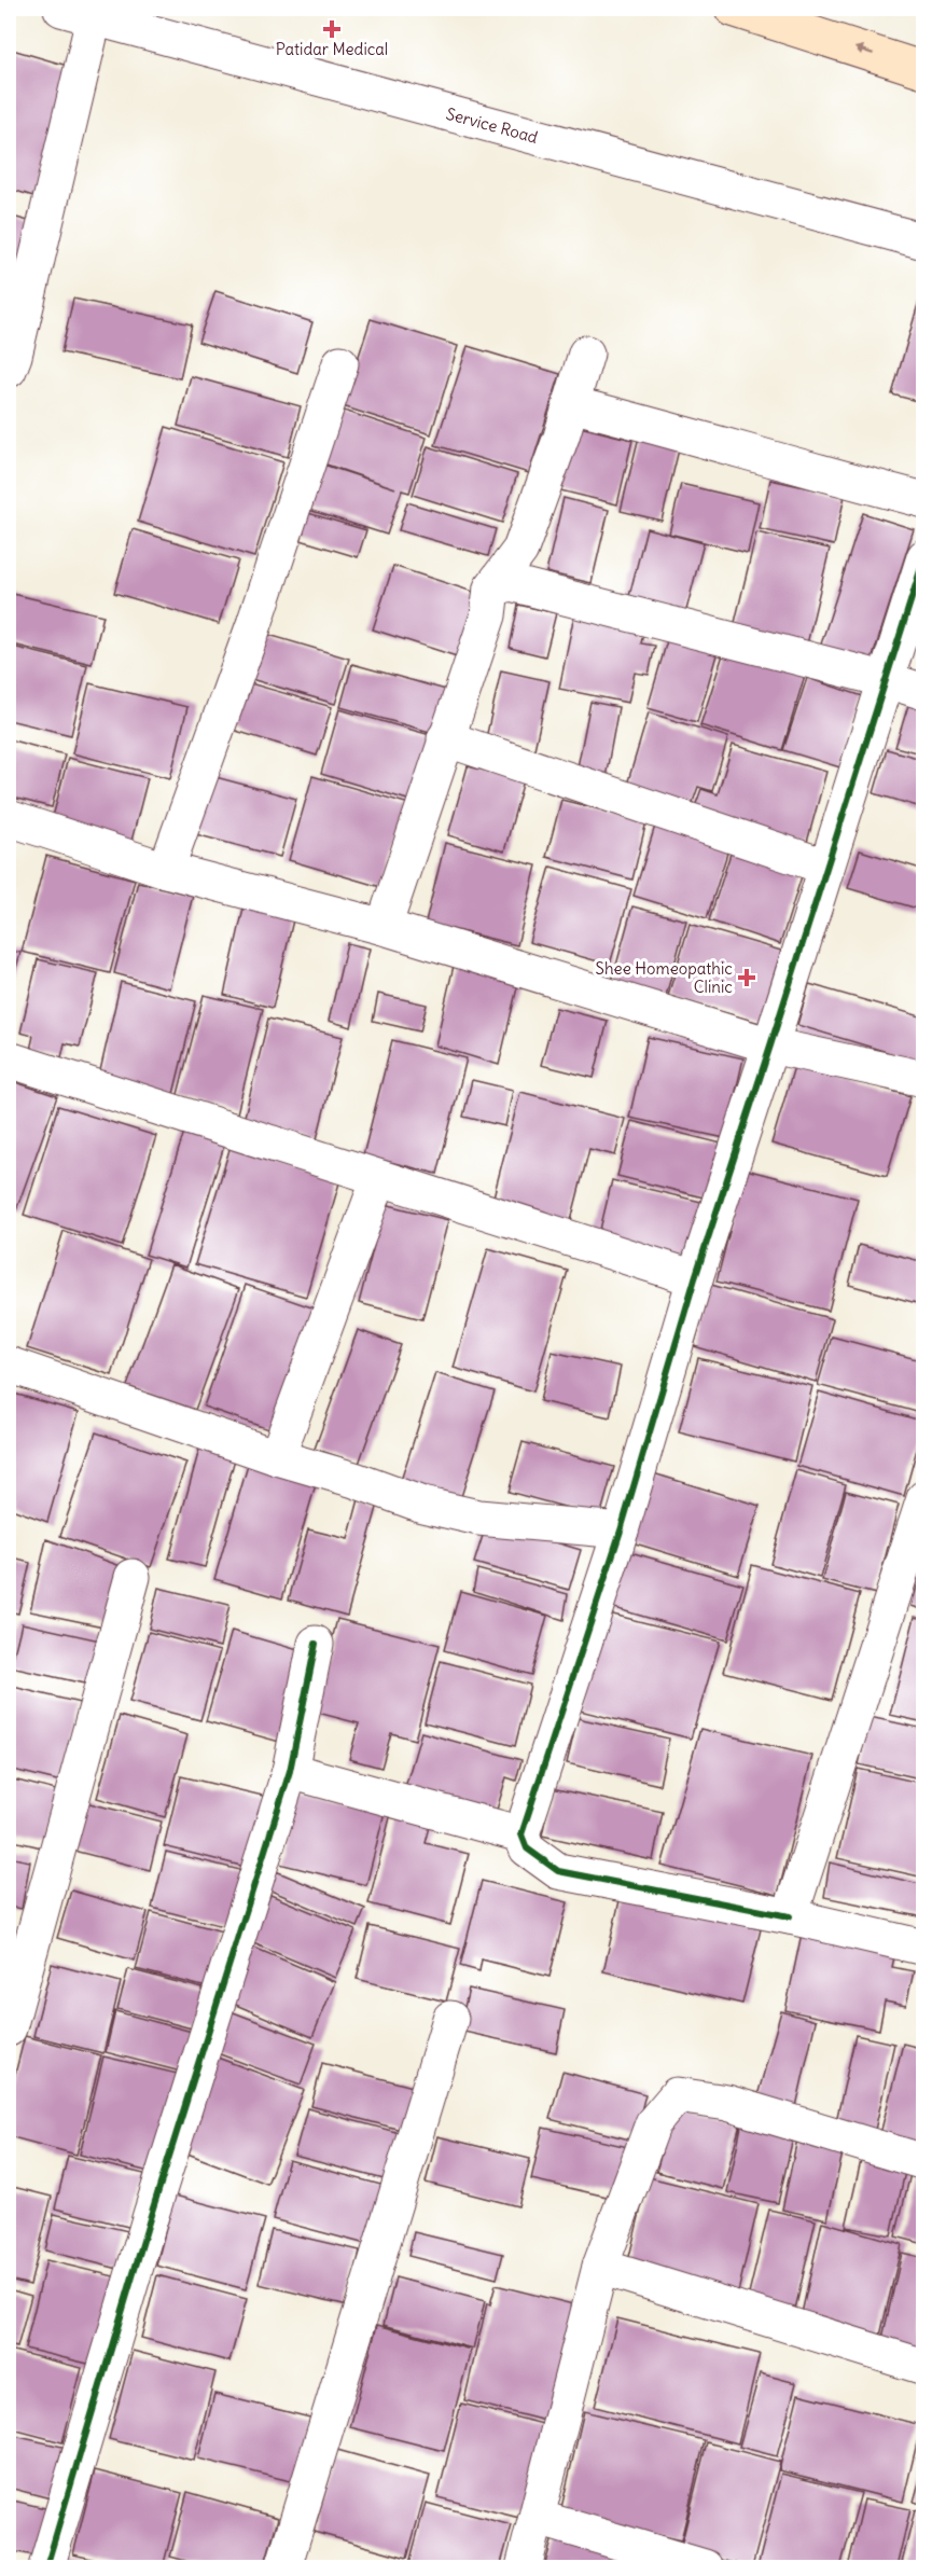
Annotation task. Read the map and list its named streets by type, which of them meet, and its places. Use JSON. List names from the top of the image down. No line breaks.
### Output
{"streets":{"street":["Service Road"]},"places":{"health":["Patidar Medical","Shee Homeopathic Clinic"]}}
